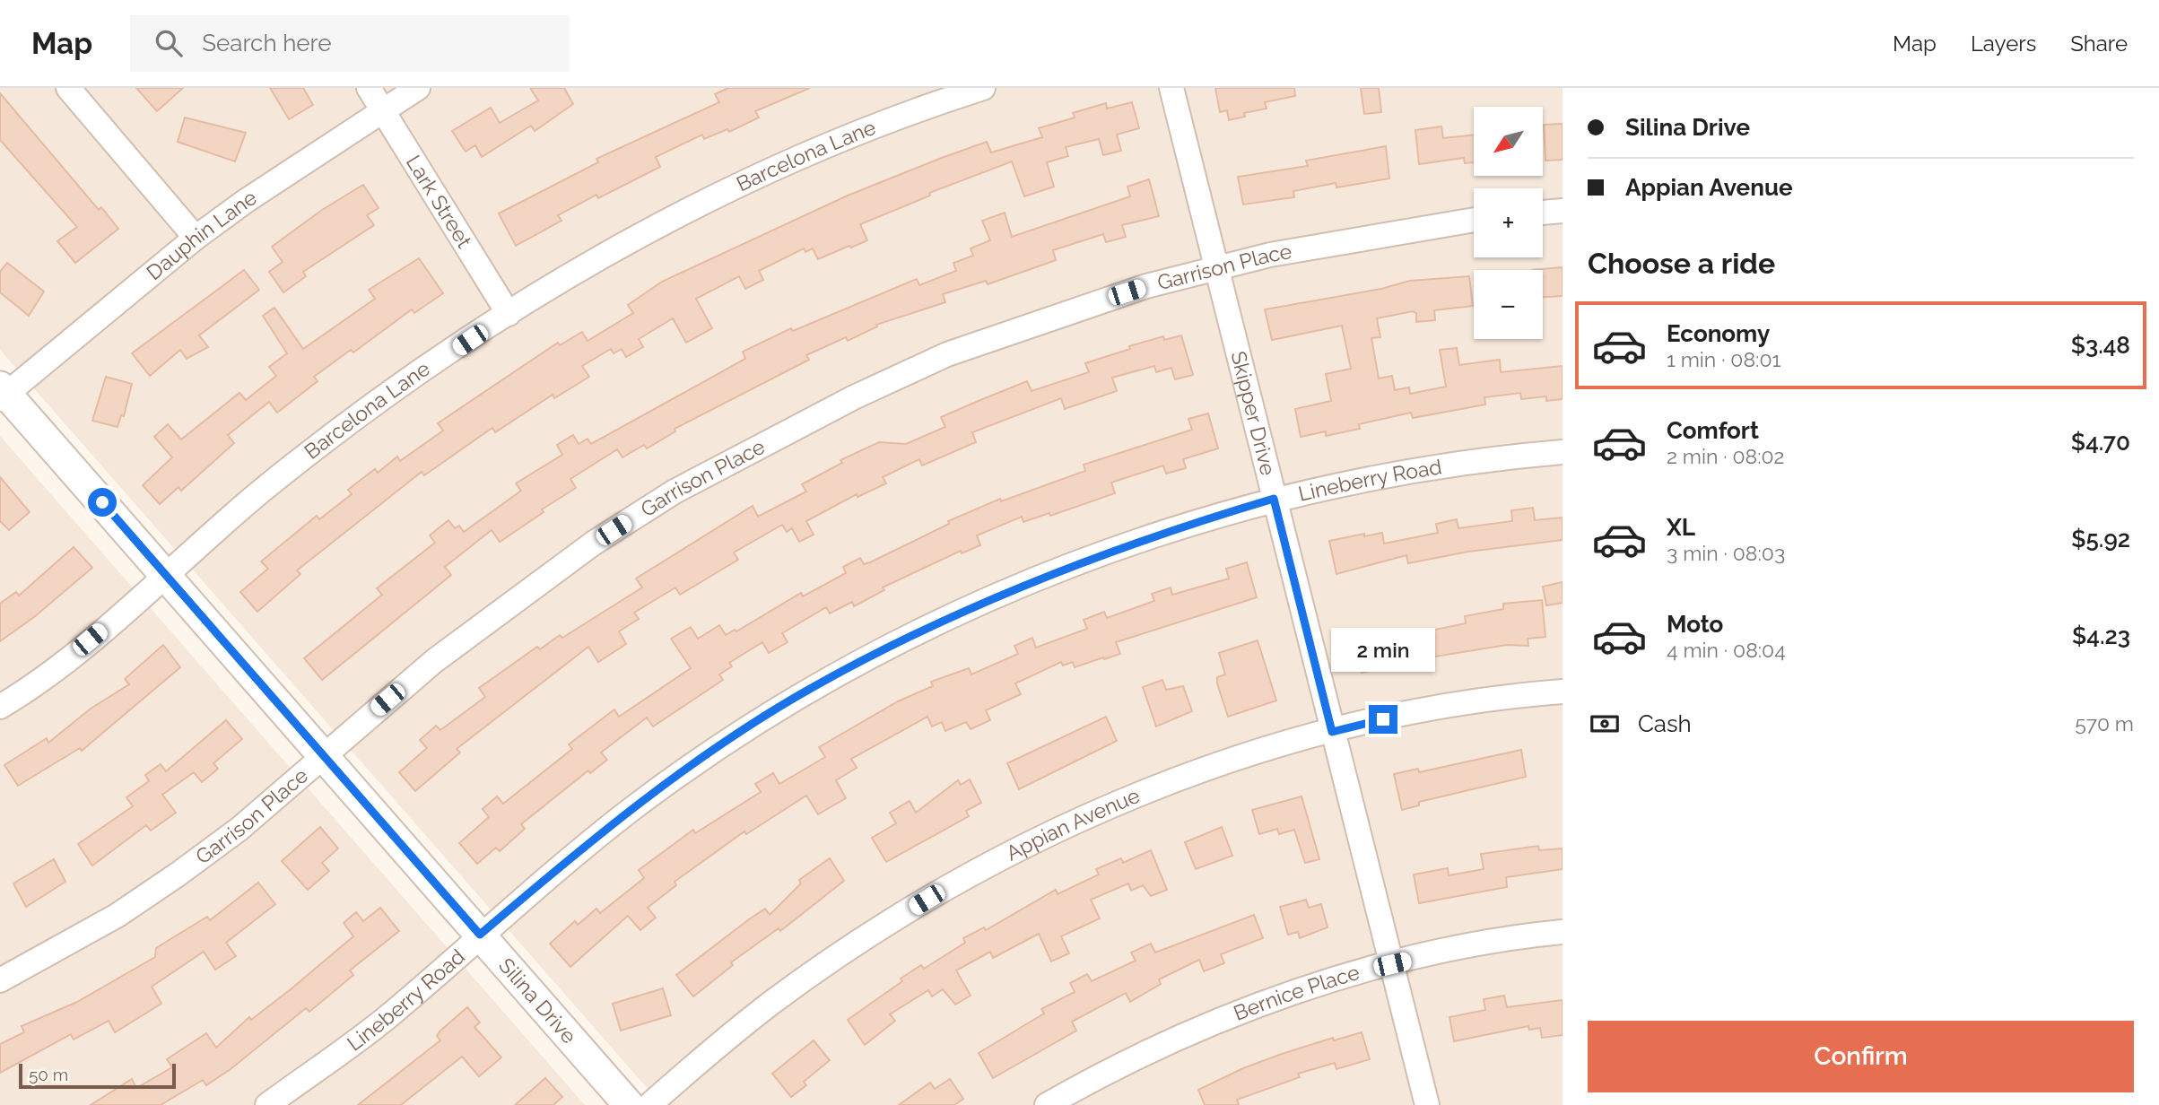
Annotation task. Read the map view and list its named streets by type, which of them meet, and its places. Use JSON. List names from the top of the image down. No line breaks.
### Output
{"streets":{"street":["Barcelona Lane","Lark Street","Dauphin Lane","Garrison Place","Skipper Drive","Lineberry Road","Appian Avenue","Bernice Place","Silina Drive"]},"crossings":[["Barcelona Lane","Lark Street"],["Barcelona Lane","Silina Drive"],["Lark Street","Dauphin Lane"],["Dauphin Lane","Silina Drive"],["Garrison Place","Skipper Drive"],["Garrison Place","Silina Drive"],["Skipper Drive","Lineberry Road"],["Skipper Drive","Appian Avenue"],["Skipper Drive","Bernice Place"],["Lineberry Road","Silina Drive"]],"scale_bar":"50 m","north":"bottom left","page":{"header":"Map","search":"Search here","nav":["Map","Layers","Share"],"banner":["Silina Drive","Appian Avenue"],"map_buttons":["+","−"],"heading":"Choose a ride","list":[{"name":"Economy","note":"1 min · 08:01","value":"$3.48"},{"name":"Comfort","note":"2 min · 08:02","value":"$4.70"},{"name":"XL","note":"3 min · 08:03","value":"$5.92"},{"name":"Moto","note":"4 min · 08:04","value":"$4.23"}],"bubble":"2 min","pay":["Cash","570 m"],"buttons":"Confirm","scale":"50 m"}}
